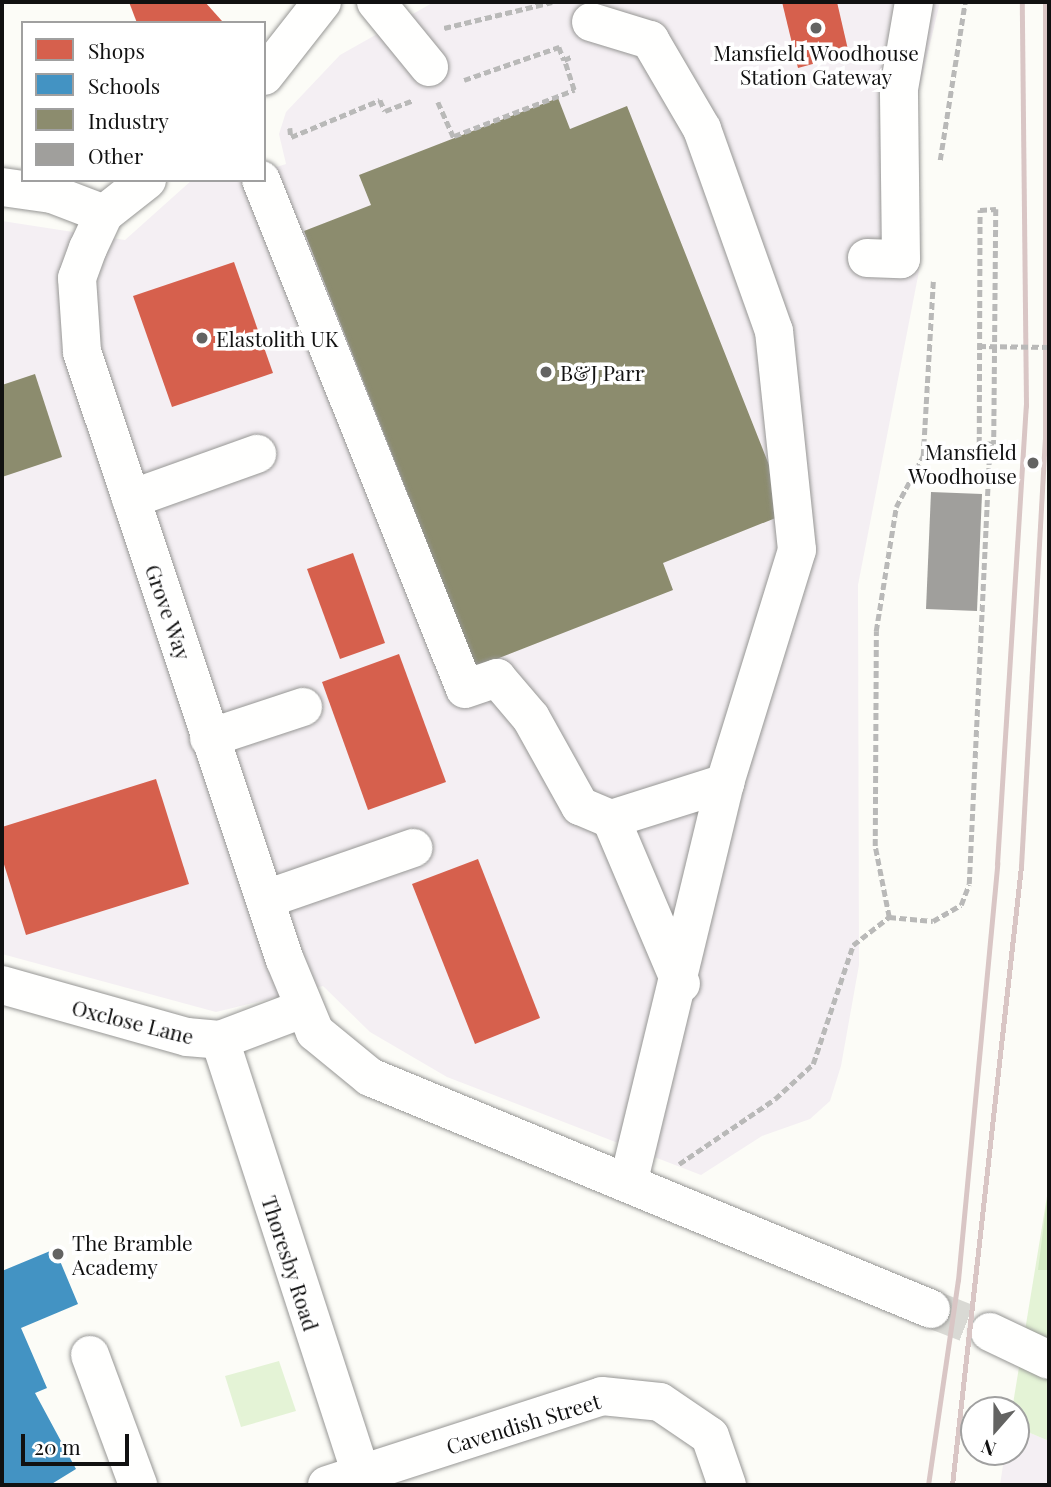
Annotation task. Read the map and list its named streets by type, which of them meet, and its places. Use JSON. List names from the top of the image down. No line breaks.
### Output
{"streets":{"street":["Grove Way","Oxclose Lane","Thoresby Road","Cavendish Street"]},"crossings":[["Grove Way","Oxclose Lane"],["Oxclose Lane","Thoresby Road"],["Thoresby Road","Cavendish Street"]],"places":["Mansfield Woodhouse Station Gateway","Elastolith UK","B&J Parr","Mansfield Woodhouse","The Bramble Academy"],"legend":["Shops","Schools","Industry","Other"],"scale_bar":"20 m","north":"bottom"}
